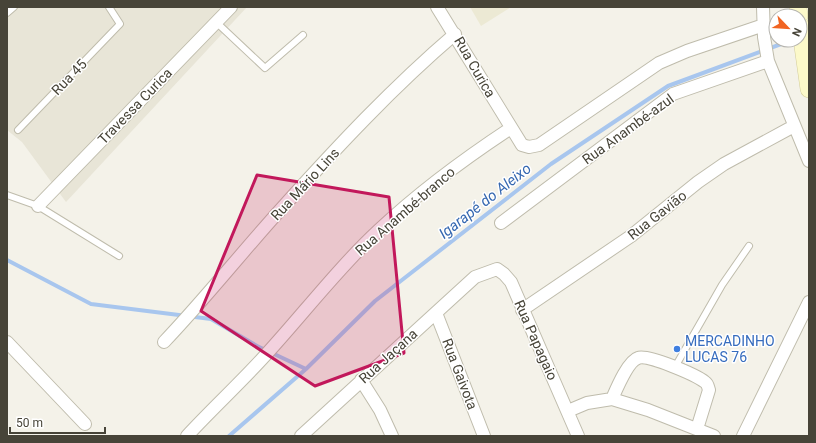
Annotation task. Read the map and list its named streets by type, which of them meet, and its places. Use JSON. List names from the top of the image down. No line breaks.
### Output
{"streets":{"street":["Rua Curica","Travessa Curica","Rua Anambé-azul","Rua Mário Lins","Rua Anambé-branco","Rua Gavião","Rua Papagaio","Rua Jaçana","Rua Gaivota"],"lane":["Rua 45"]},"crossings":[["Rua Curica","Rua Mário Lins"],["Rua Curica","Rua Anambé-branco"],["Rua Gavião","Rua Papagaio"],["Rua Papagaio","Rua Jaçana"],["Rua Jaçana","Rua Gaivota"]],"water":["Igarapé do Aleixo"],"places":["MERCADINHO LUCAS 76"],"scale_bar":"50 m","north":"bottom right"}
